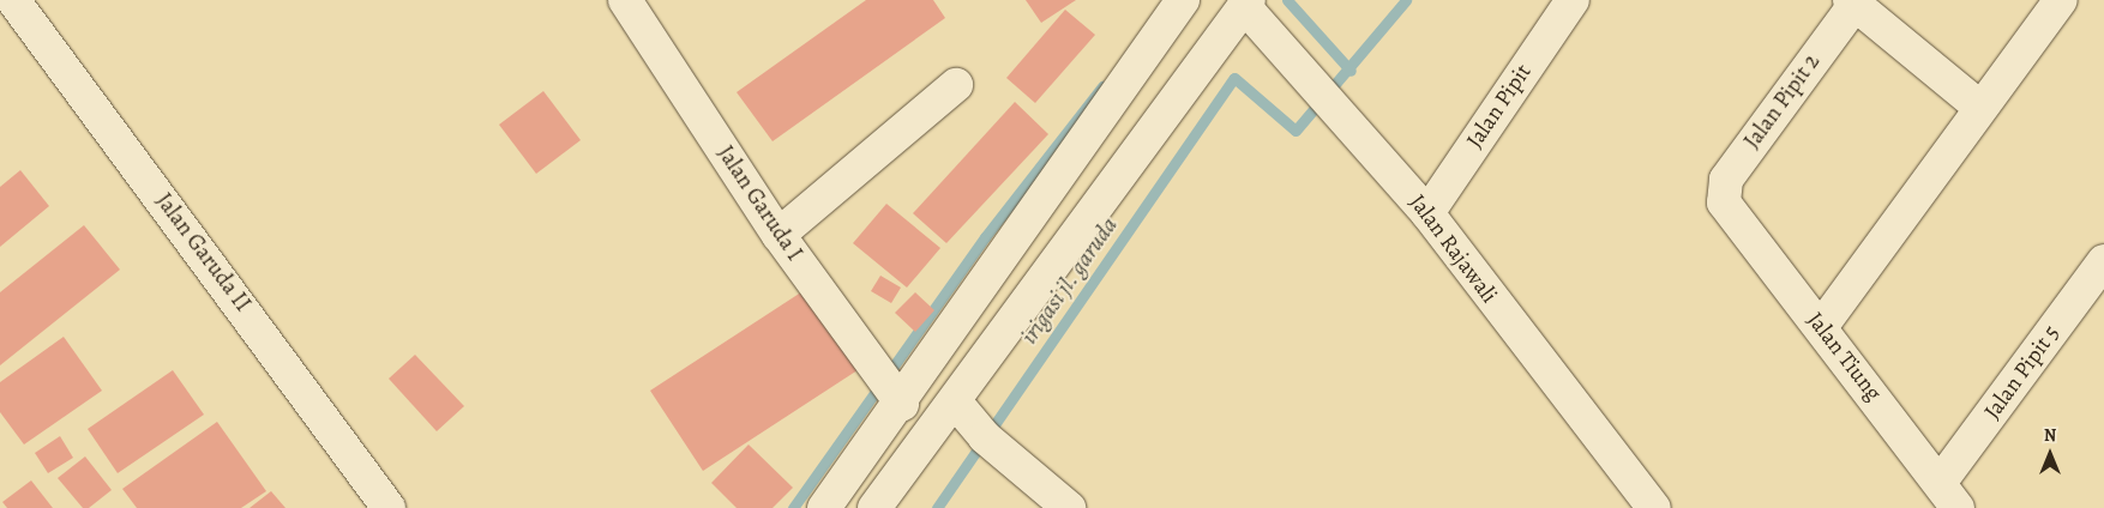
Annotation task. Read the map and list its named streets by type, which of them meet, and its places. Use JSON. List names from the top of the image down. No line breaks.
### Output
{"streets":{"street":["Jalan Pipit 2","Jalan Pipit","Jalan Garuda I","Jalan Rajawali","Jalan Garuda II","Jalan Tiung","Jalan Pipit 5"]},"crossings":[["Jalan Pipit 2","Jalan Tiung"],["Jalan Pipit","Jalan Rajawali"],["Jalan Tiung","Jalan Pipit 5"]],"water":["irigasi jl. garuda"],"north":"top"}
